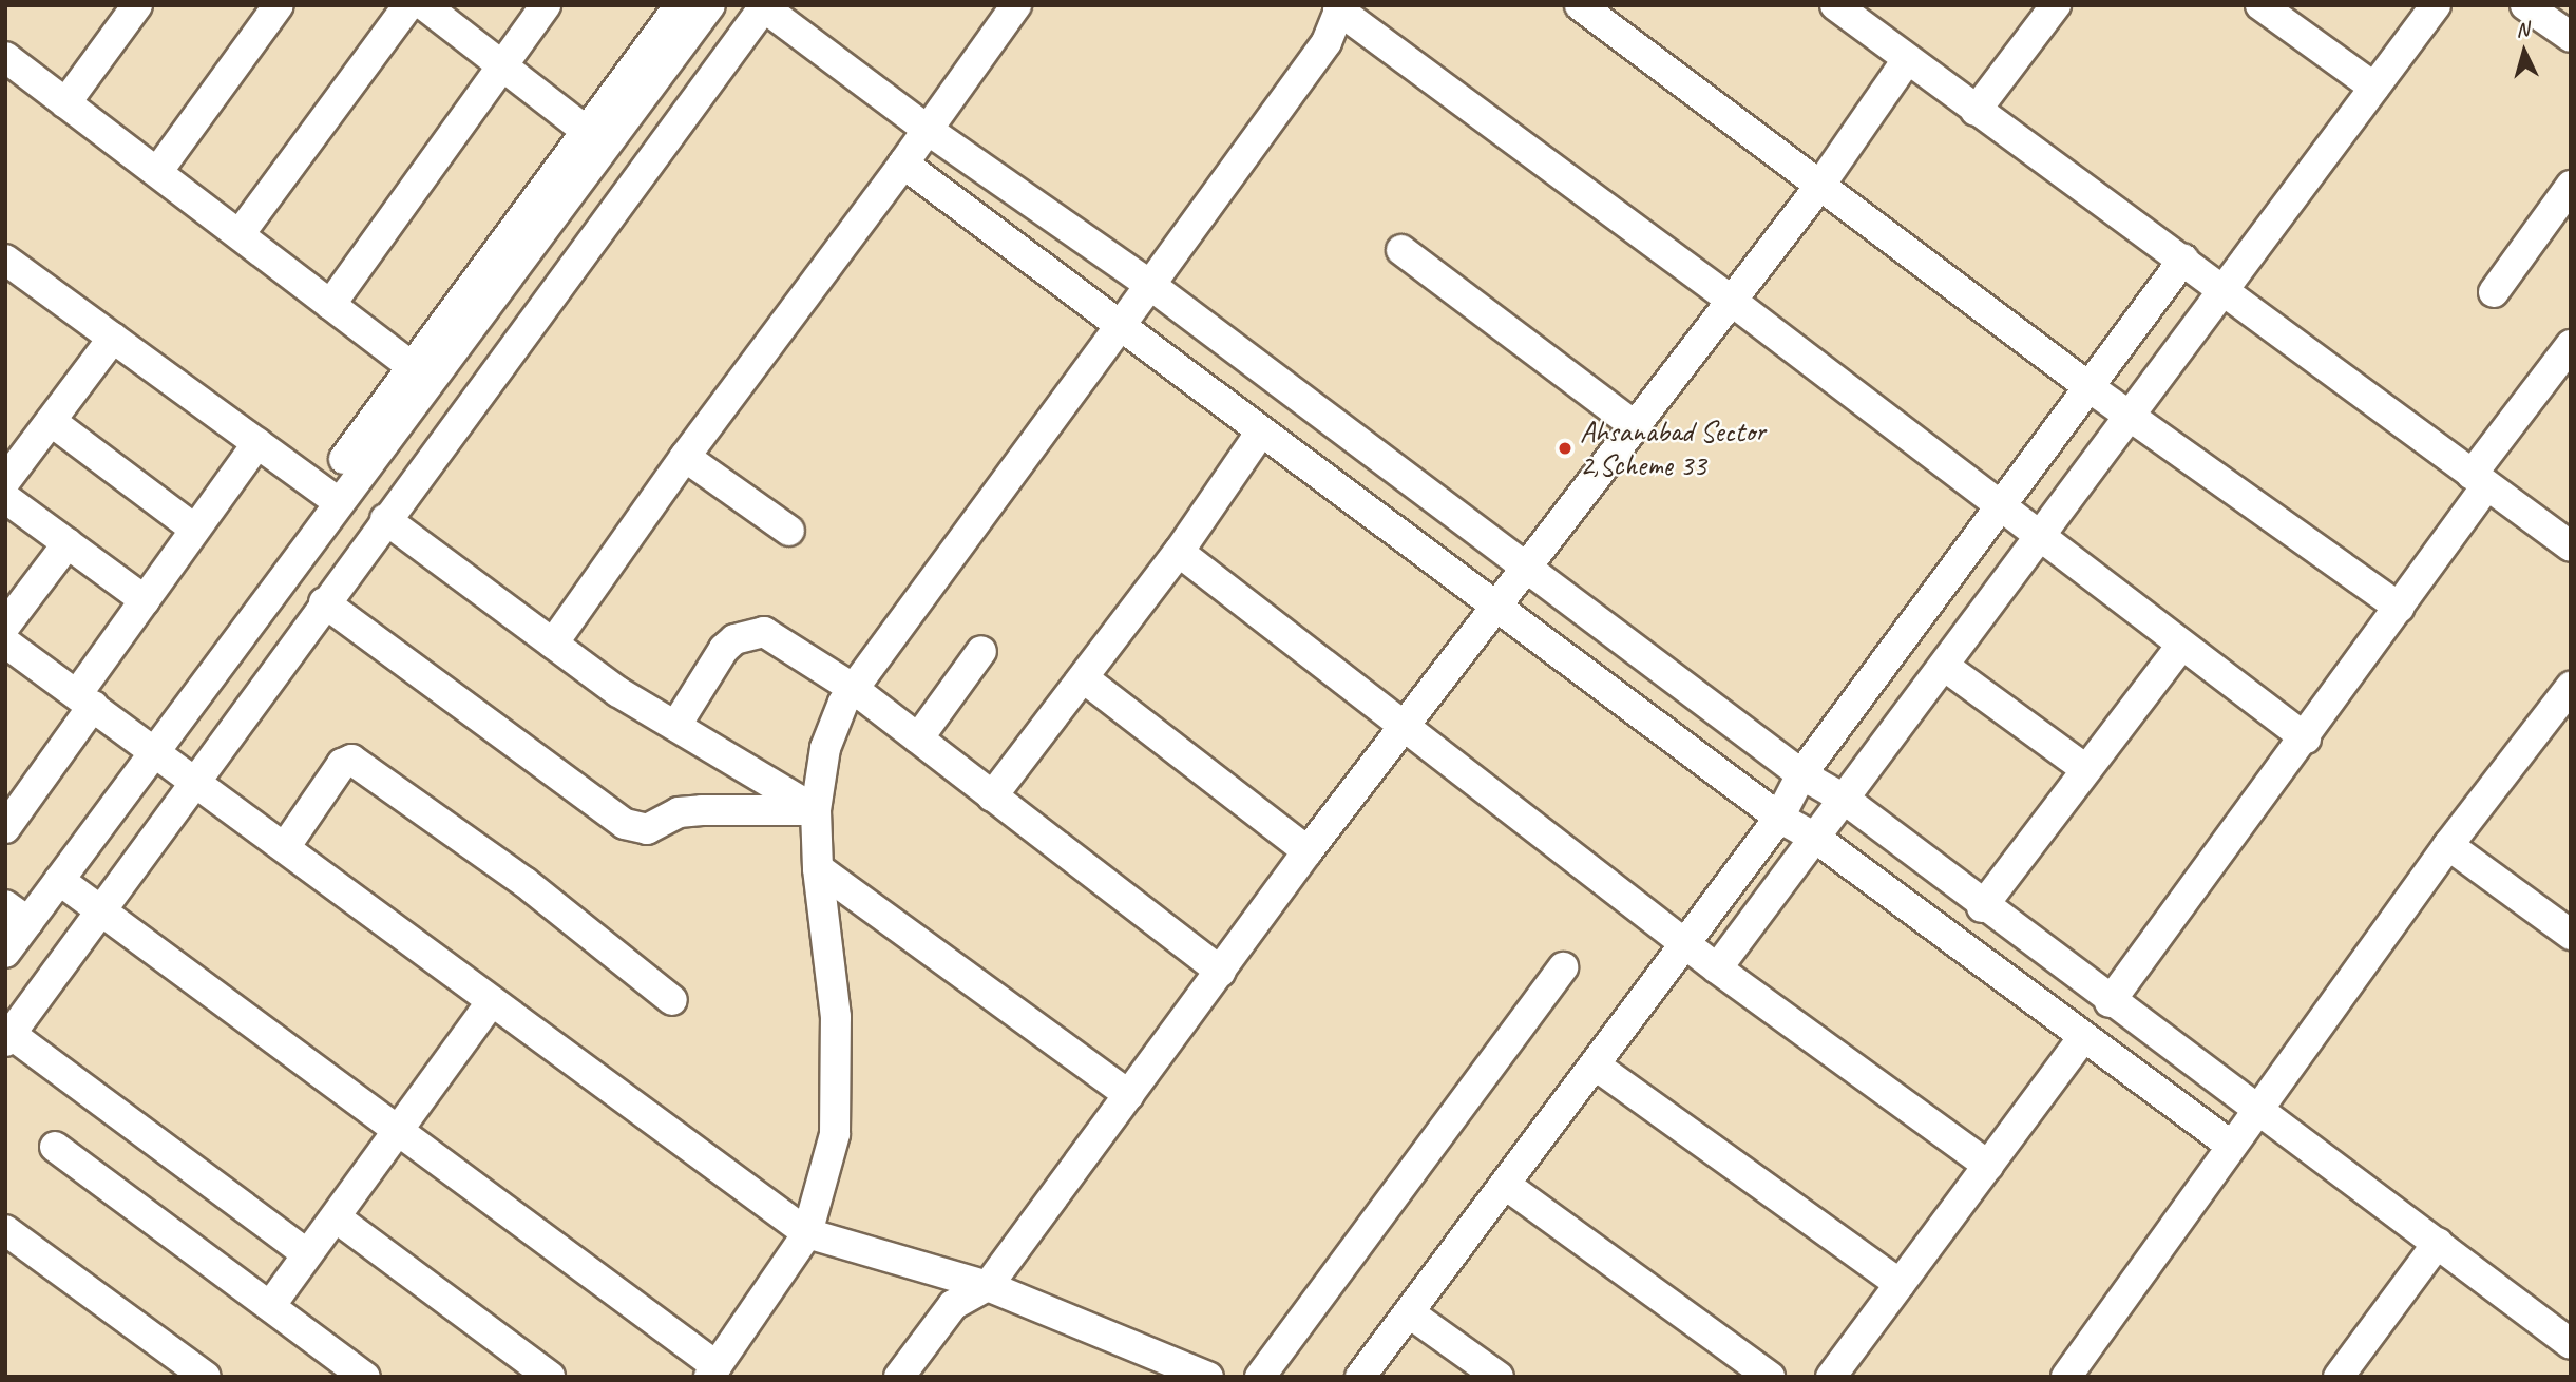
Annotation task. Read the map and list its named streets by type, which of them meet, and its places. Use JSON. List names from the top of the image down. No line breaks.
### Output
{"places":["Ahsanabad Sector 2,Scheme 33"],"north":"top"}
